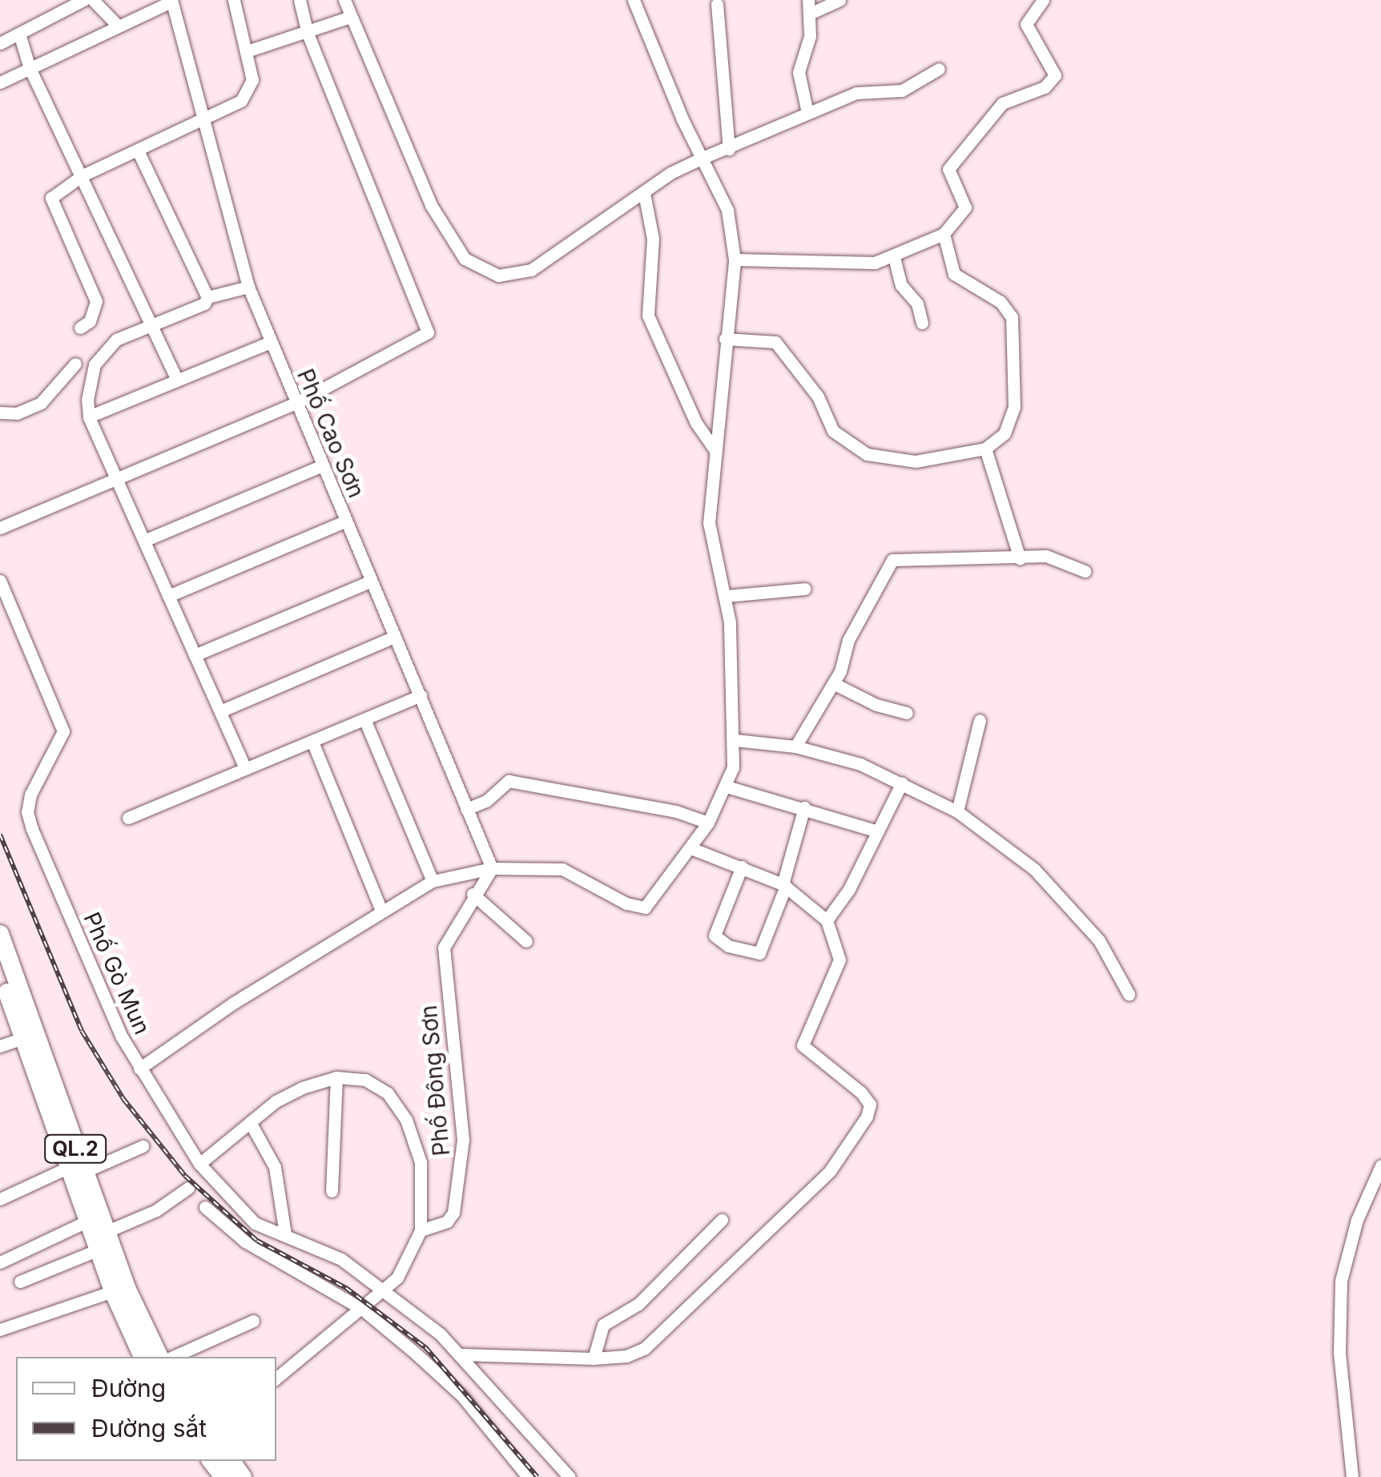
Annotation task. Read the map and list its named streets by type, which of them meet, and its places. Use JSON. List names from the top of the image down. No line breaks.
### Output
{"streets":{"highway":["QL.2"],"street":["Phố Cao Sơn","Phố Gò Mun","Phố Đông Sơn"]},"crossings":[["Phố Cao Sơn","Phố Đông Sơn"]],"legend":["Đường","Đường sắt"]}
